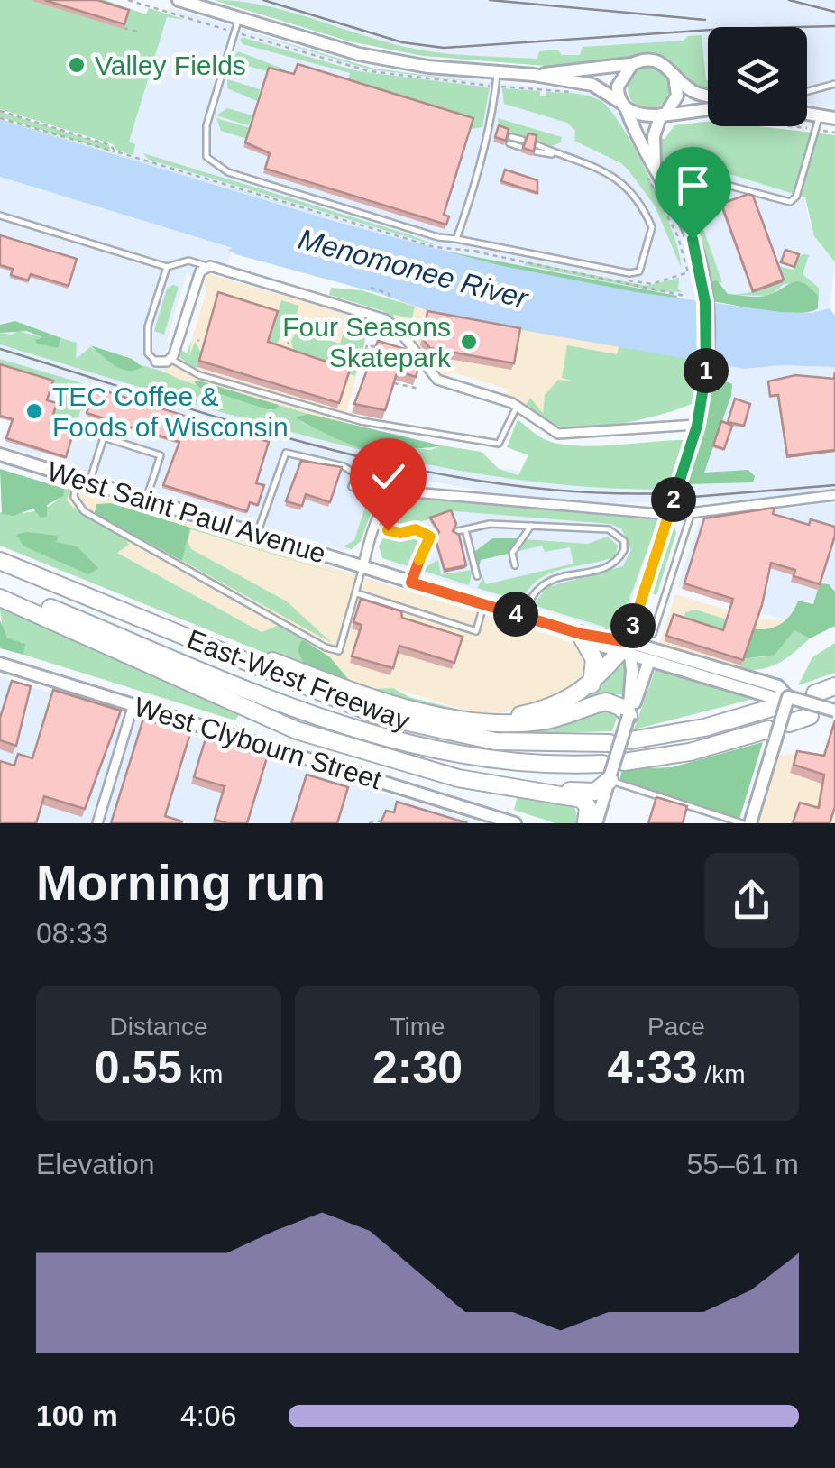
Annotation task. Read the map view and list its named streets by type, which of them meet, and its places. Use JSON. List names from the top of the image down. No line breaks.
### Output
{"streets":{"highway":["East-West Freeway"],"street":["West Saint Paul Avenue","West Clybourn Street"]},"water":["Menomonee River"],"places":["Valley Fields","Four Seasons Skatepark","TEC Coffee & Foods of Wisconsin"],"page":{"pins":["1","2","4","3"],"heading":["Morning run","08:33"],"stats":[["Distance","0.55 km"],["Time","2:30"],["Pace","4:33 /km"]],"chart":["Elevation","55–61 m"],"list":[{"name":"100 m","note":"4:06"}]}}
